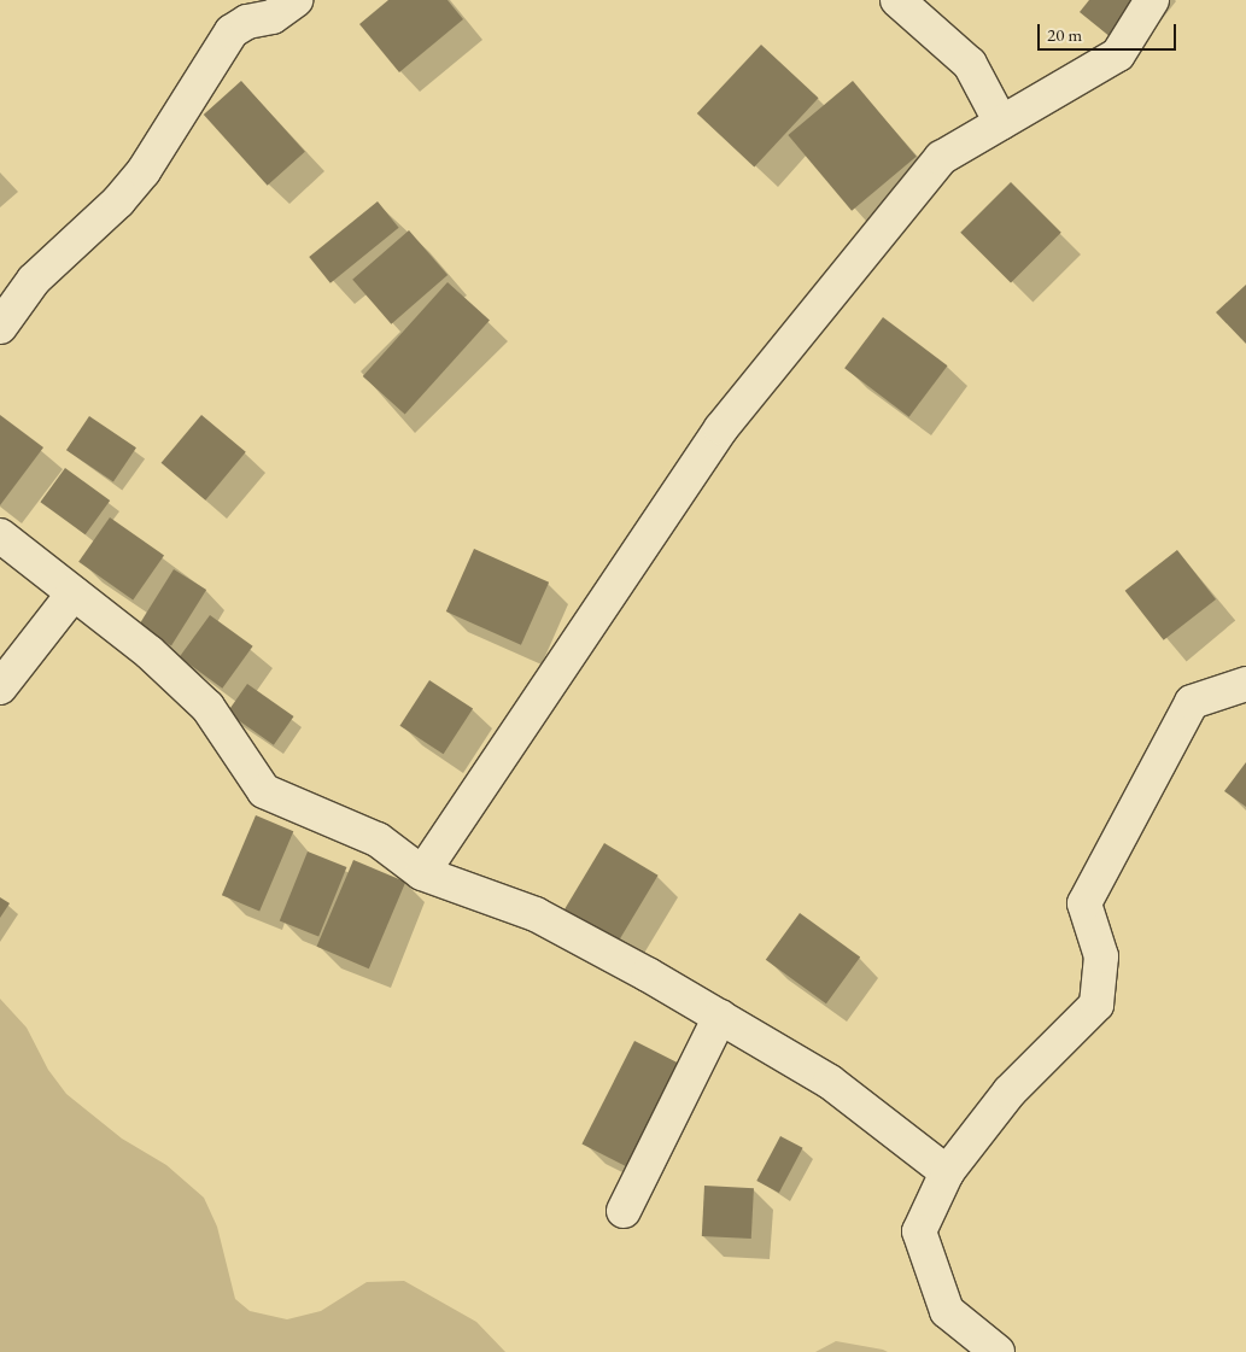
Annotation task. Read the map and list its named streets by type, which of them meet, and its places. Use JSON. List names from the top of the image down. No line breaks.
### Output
{"scale_bar":"20 m"}
